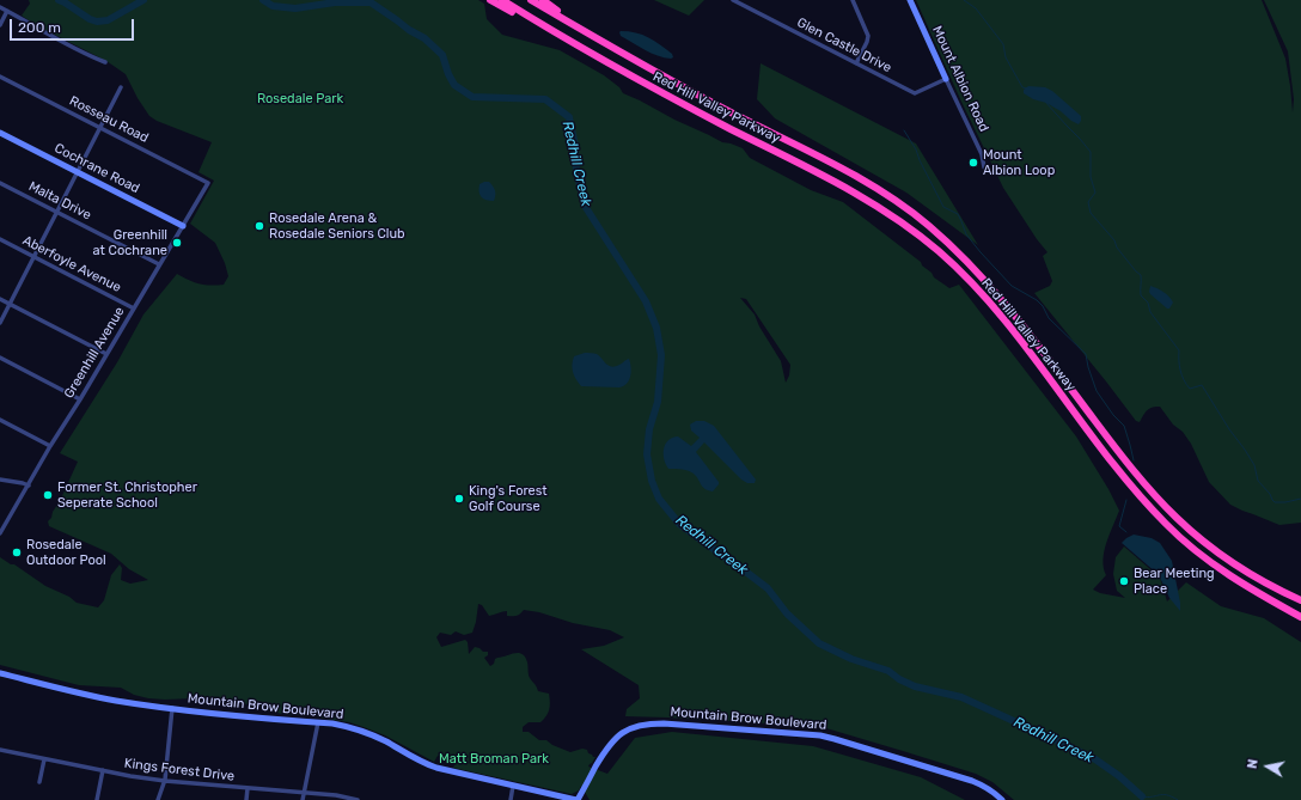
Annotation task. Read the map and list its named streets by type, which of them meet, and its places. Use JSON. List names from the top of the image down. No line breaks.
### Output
{"streets":{"highway":["Red Hill Valley Parkway"],"main road":["Mount Albion Road","Cochrane Road","Mountain Brow Boulevard"],"street":["Glen Castle Drive","Rosseau Road","Malta Drive","Aberfoyle Avenue","Greenhill Avenue","Kings Forest Drive"]},"crossings":[["Glen Castle Drive","Mount Albion Road"],["Rosseau Road","Greenhill Avenue"],["Cochrane Road","Greenhill Avenue"],["Malta Drive","Greenhill Avenue"],["Aberfoyle Avenue","Greenhill Avenue"]],"water":["Redhill Creek"],"parks":["Rosedale Park","Matt Broman Park"],"places":["Mount Albion Loop","Rosedale Arena & Rosedale Seniors Club","Greenhill at Cochrane","Former St. Christopher Seperate School","King's Forest Golf Course","Rosedale Outdoor Pool","Bear Meeting Place"],"scale_bar":"200 m","north":"left"}
